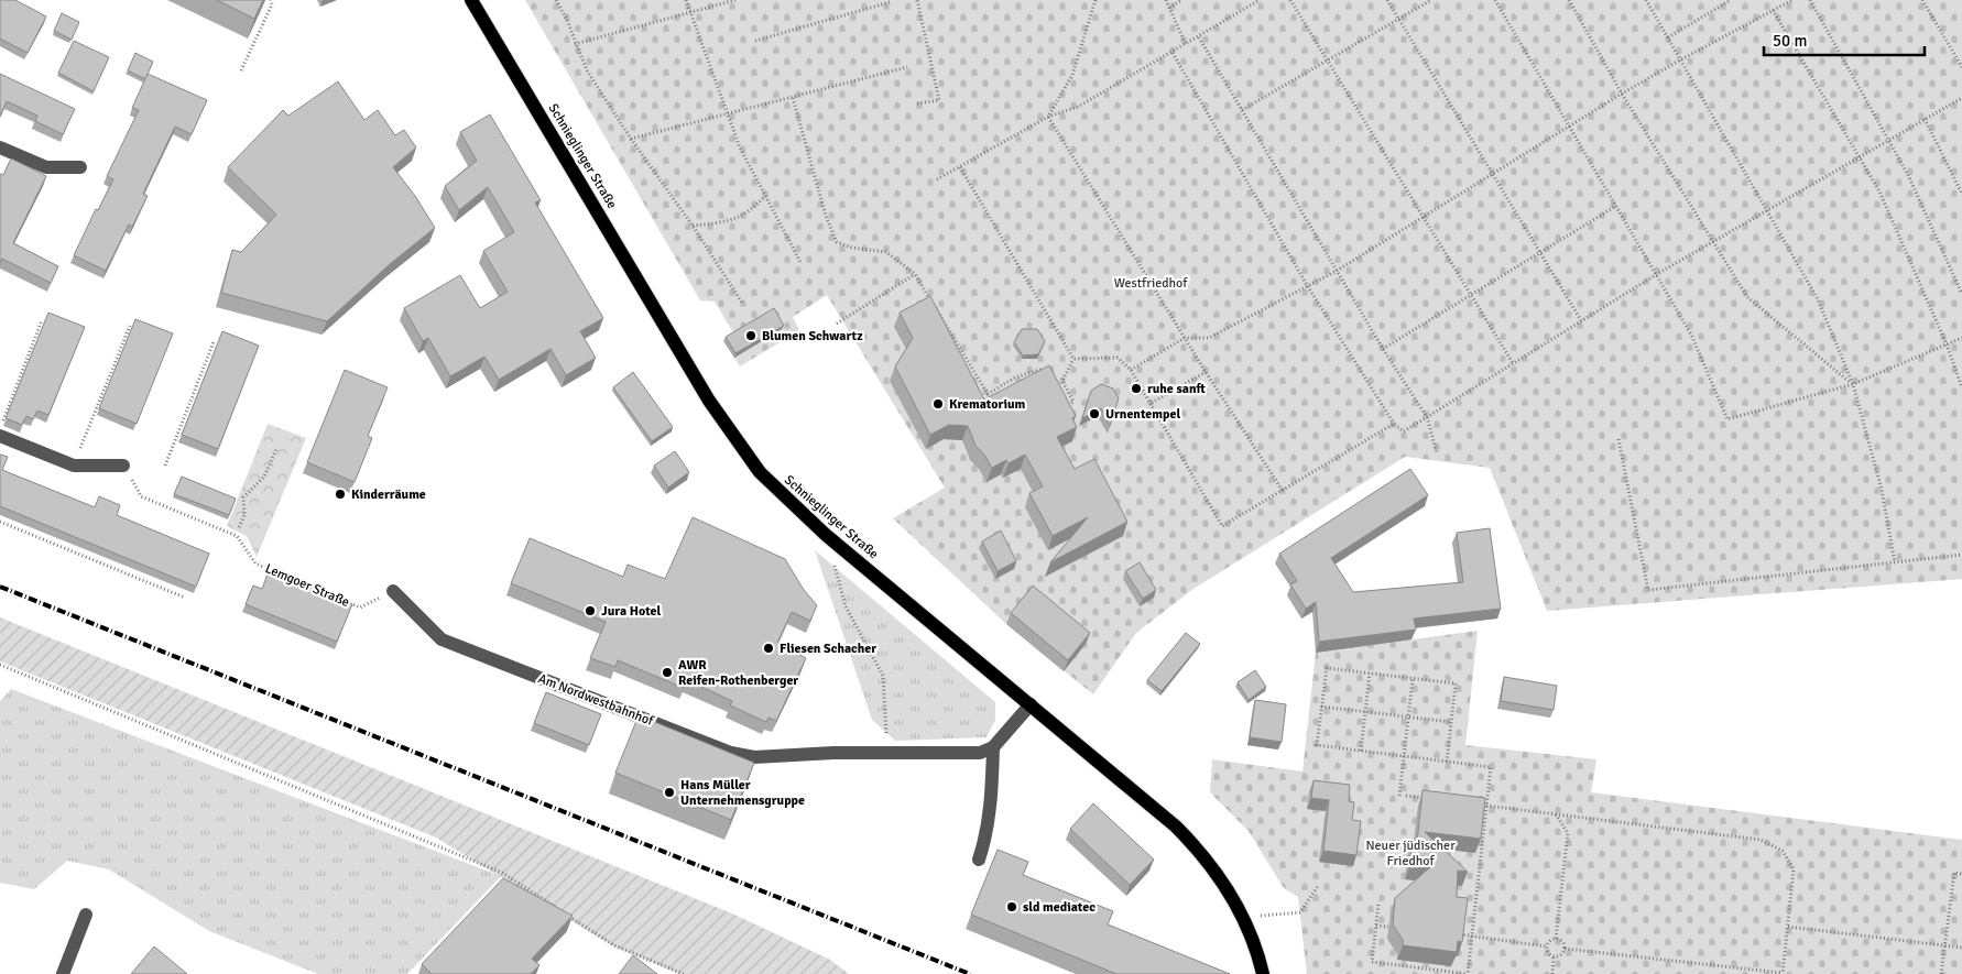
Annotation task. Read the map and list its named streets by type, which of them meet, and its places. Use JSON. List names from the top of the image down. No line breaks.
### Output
{"streets":{"main road":["Schnieglinger Straße"],"street":["Am Nordwestbahnhof"],"path":["Lemgoer Straße"]},"crossings":[["Lemgoer Straße","Am Nordwestbahnhof"]],"parks":["Westfriedhof","Neuer jüdischer Friedhof"],"places":["Blumen Schwartz","ruhe sanft","Krematorium","Urnentempel","Kinderräume","Jura Hotel","Fliesen Schacher","AWR Reifen-Rothenberger","Hans Müller Unternehmensgruppe","sld mediatec"],"scale_bar":"50 m"}
